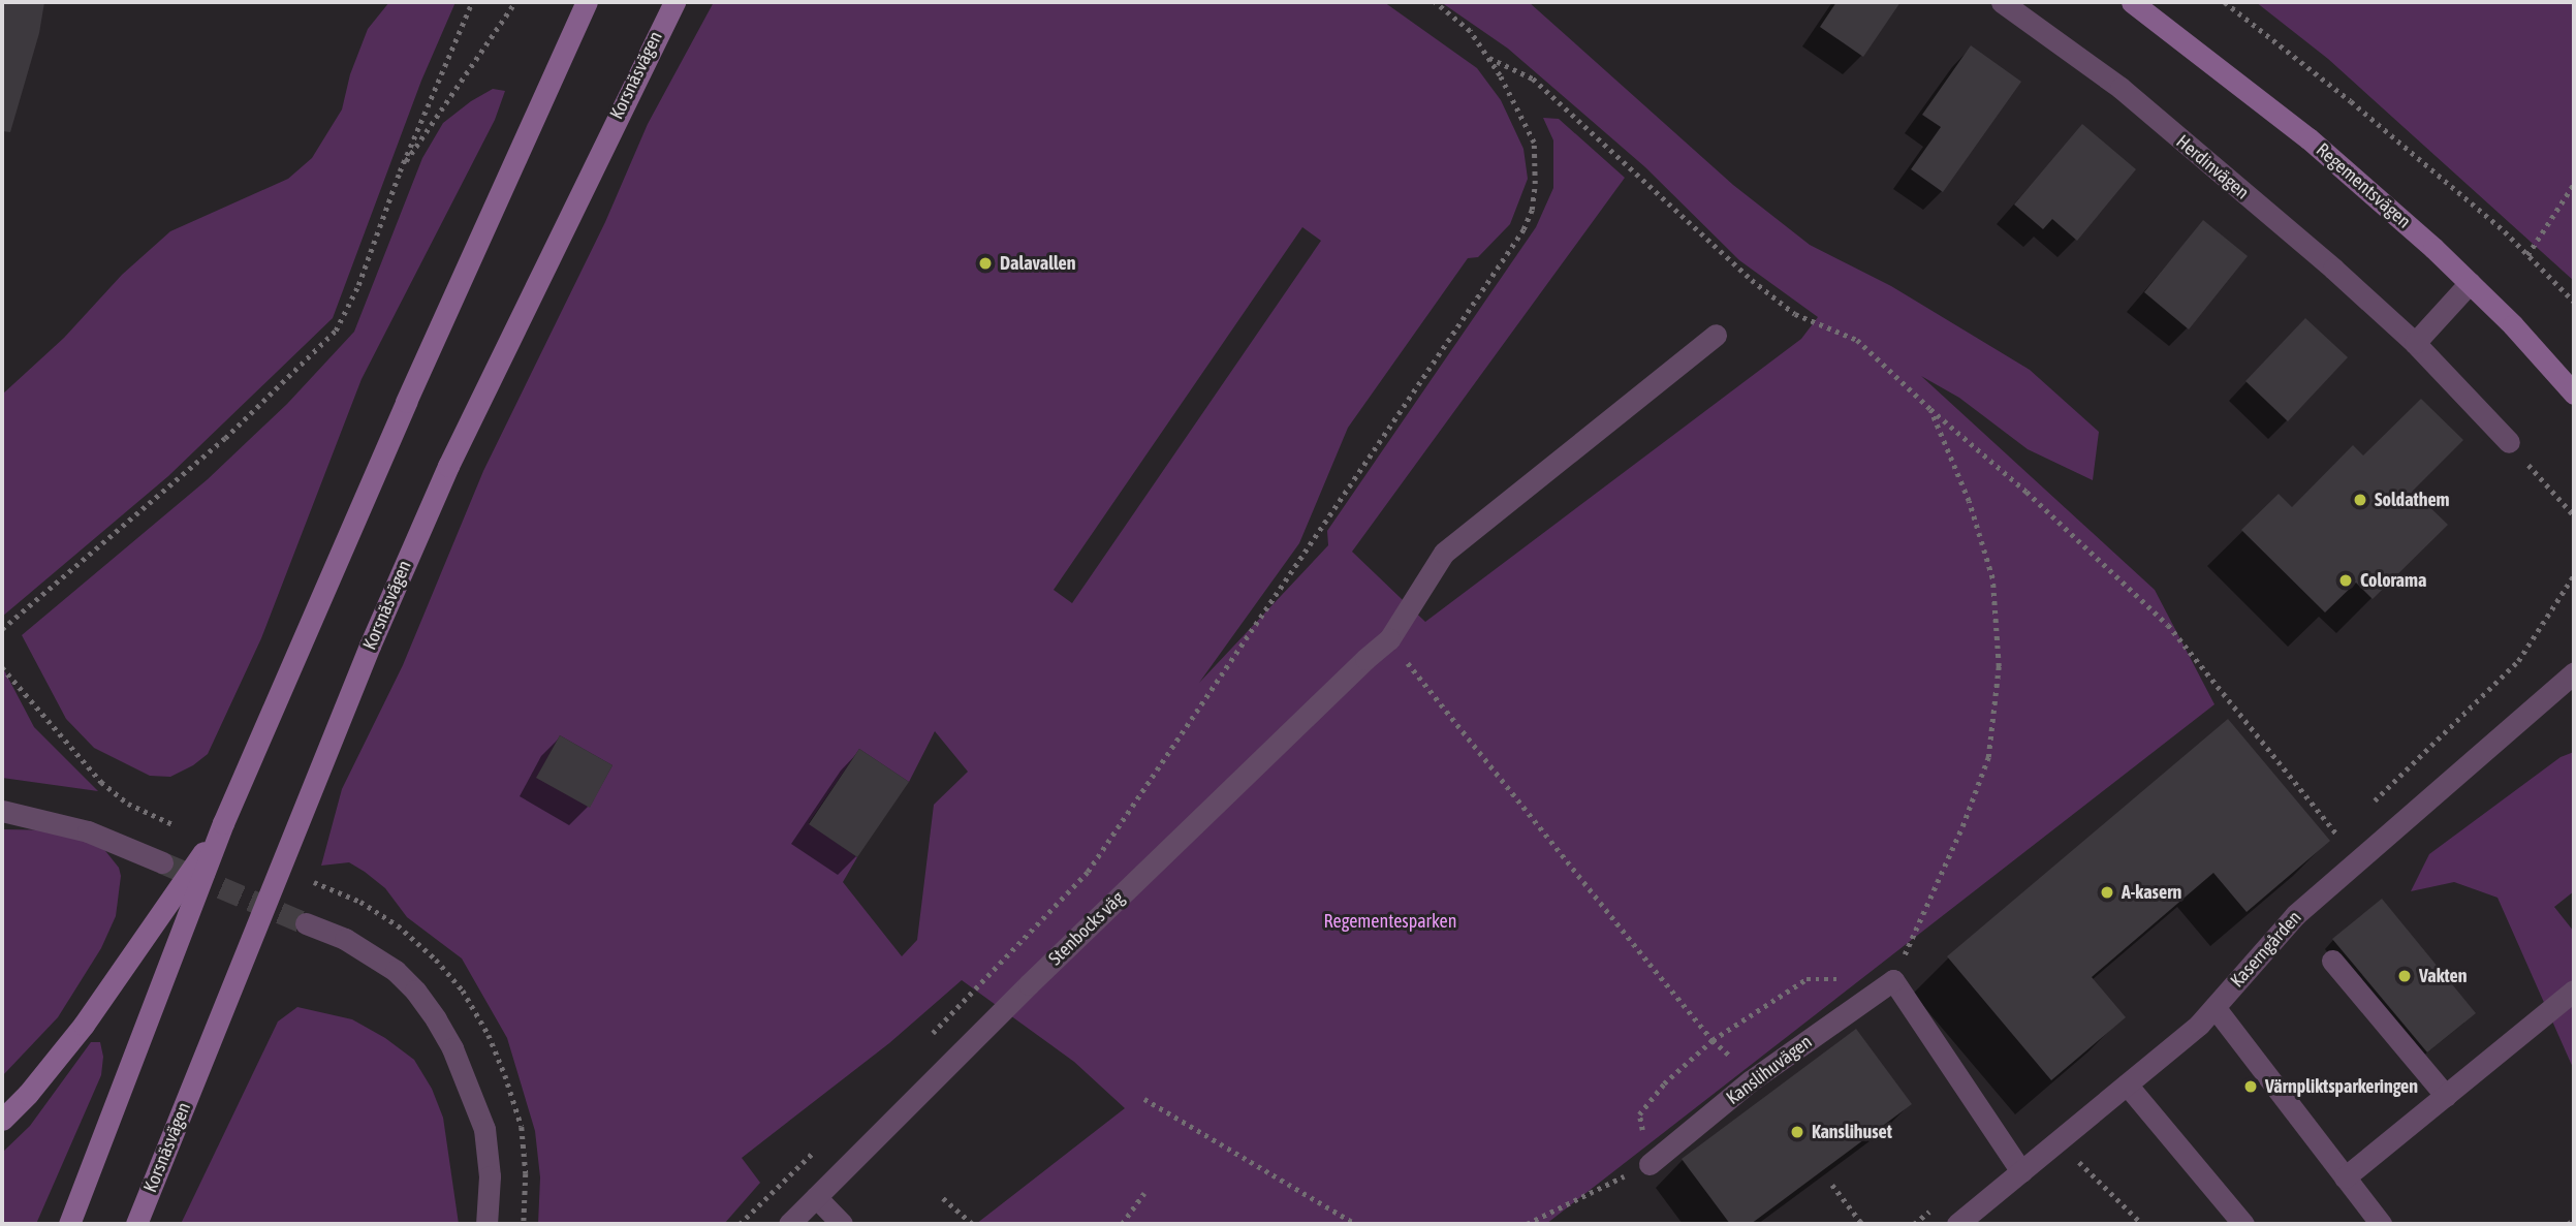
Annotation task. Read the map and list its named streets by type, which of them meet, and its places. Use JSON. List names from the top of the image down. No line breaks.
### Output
{"streets":{"main road":["Korsnäsvägen","Regementsvägen"],"street":["Herdinvägen","Stenbocks väg","Kaserngården","Kanslihuvägen"]},"parks":["Regementesparken"],"places":["Dalavallen","Soldathem","Colorama","A-kasern","Vakten","Värnpliktsparkeringen","Kanslihuset"]}
